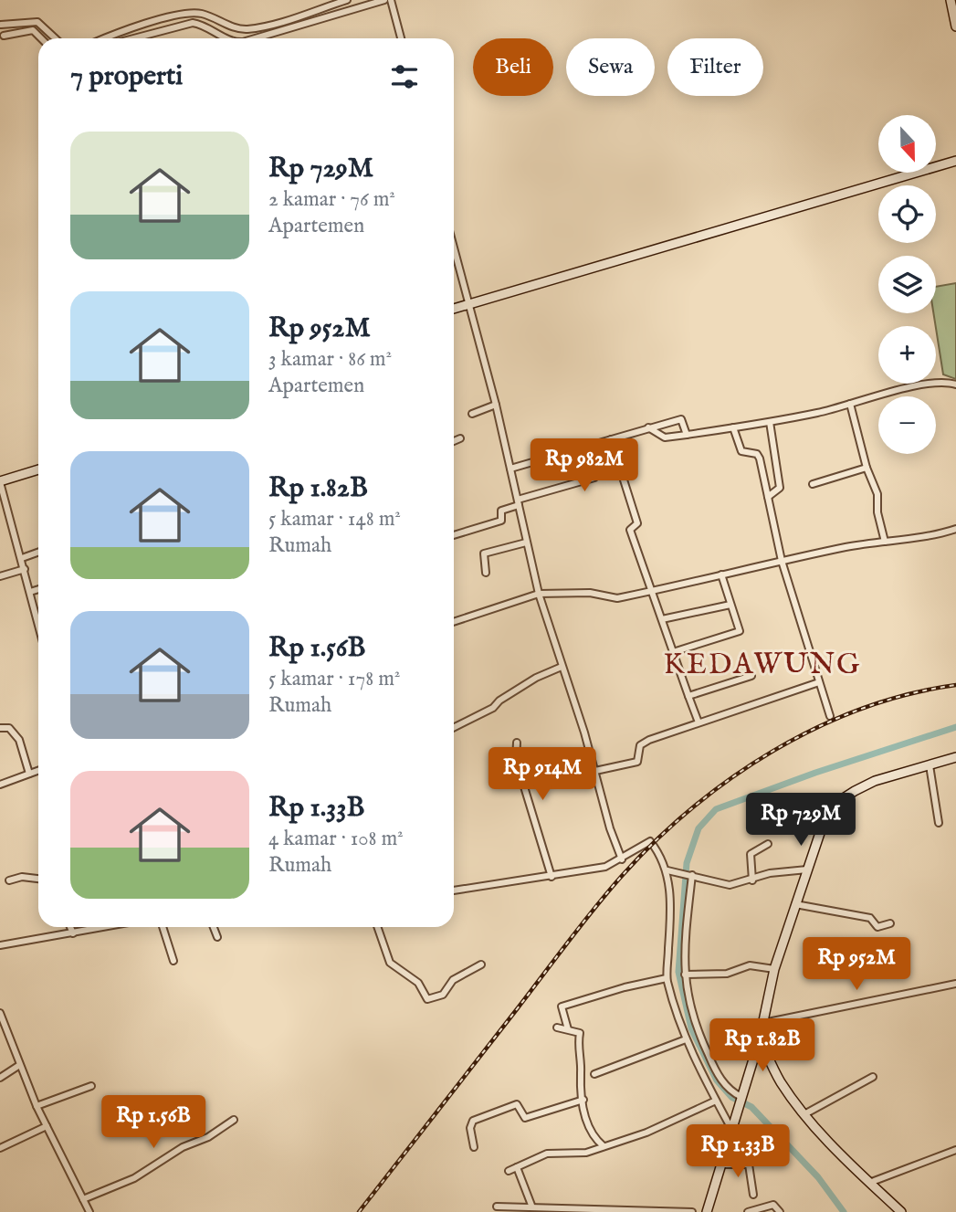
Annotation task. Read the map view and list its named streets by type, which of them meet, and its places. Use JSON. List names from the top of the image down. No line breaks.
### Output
{"districts":["KEDAWUNG"],"north":"bottom","page":{"chip":["Beli","Sewa","Filter"],"heading":"7 properti","map_buttons":["+","−"],"list":[{"name":"Rp 729M","note":"2 kamar · 76 m² · Apartemen"},{"name":"Rp 952M","note":"3 kamar · 86 m² · Apartemen"},{"name":"Rp 1.82B","note":"5 kamar · 148 m² · Rumah"},{"name":"Rp 1.56B","note":"5 kamar · 178 m² · Rumah"},{"name":"Rp 1.33B","note":"4 kamar · 108 m² · Rumah"}],"price":["Rp 982M","Rp 914M","Rp 729M","Rp 952M","Rp 1.82B","Rp 1.56B","Rp 1.33B"]}}
